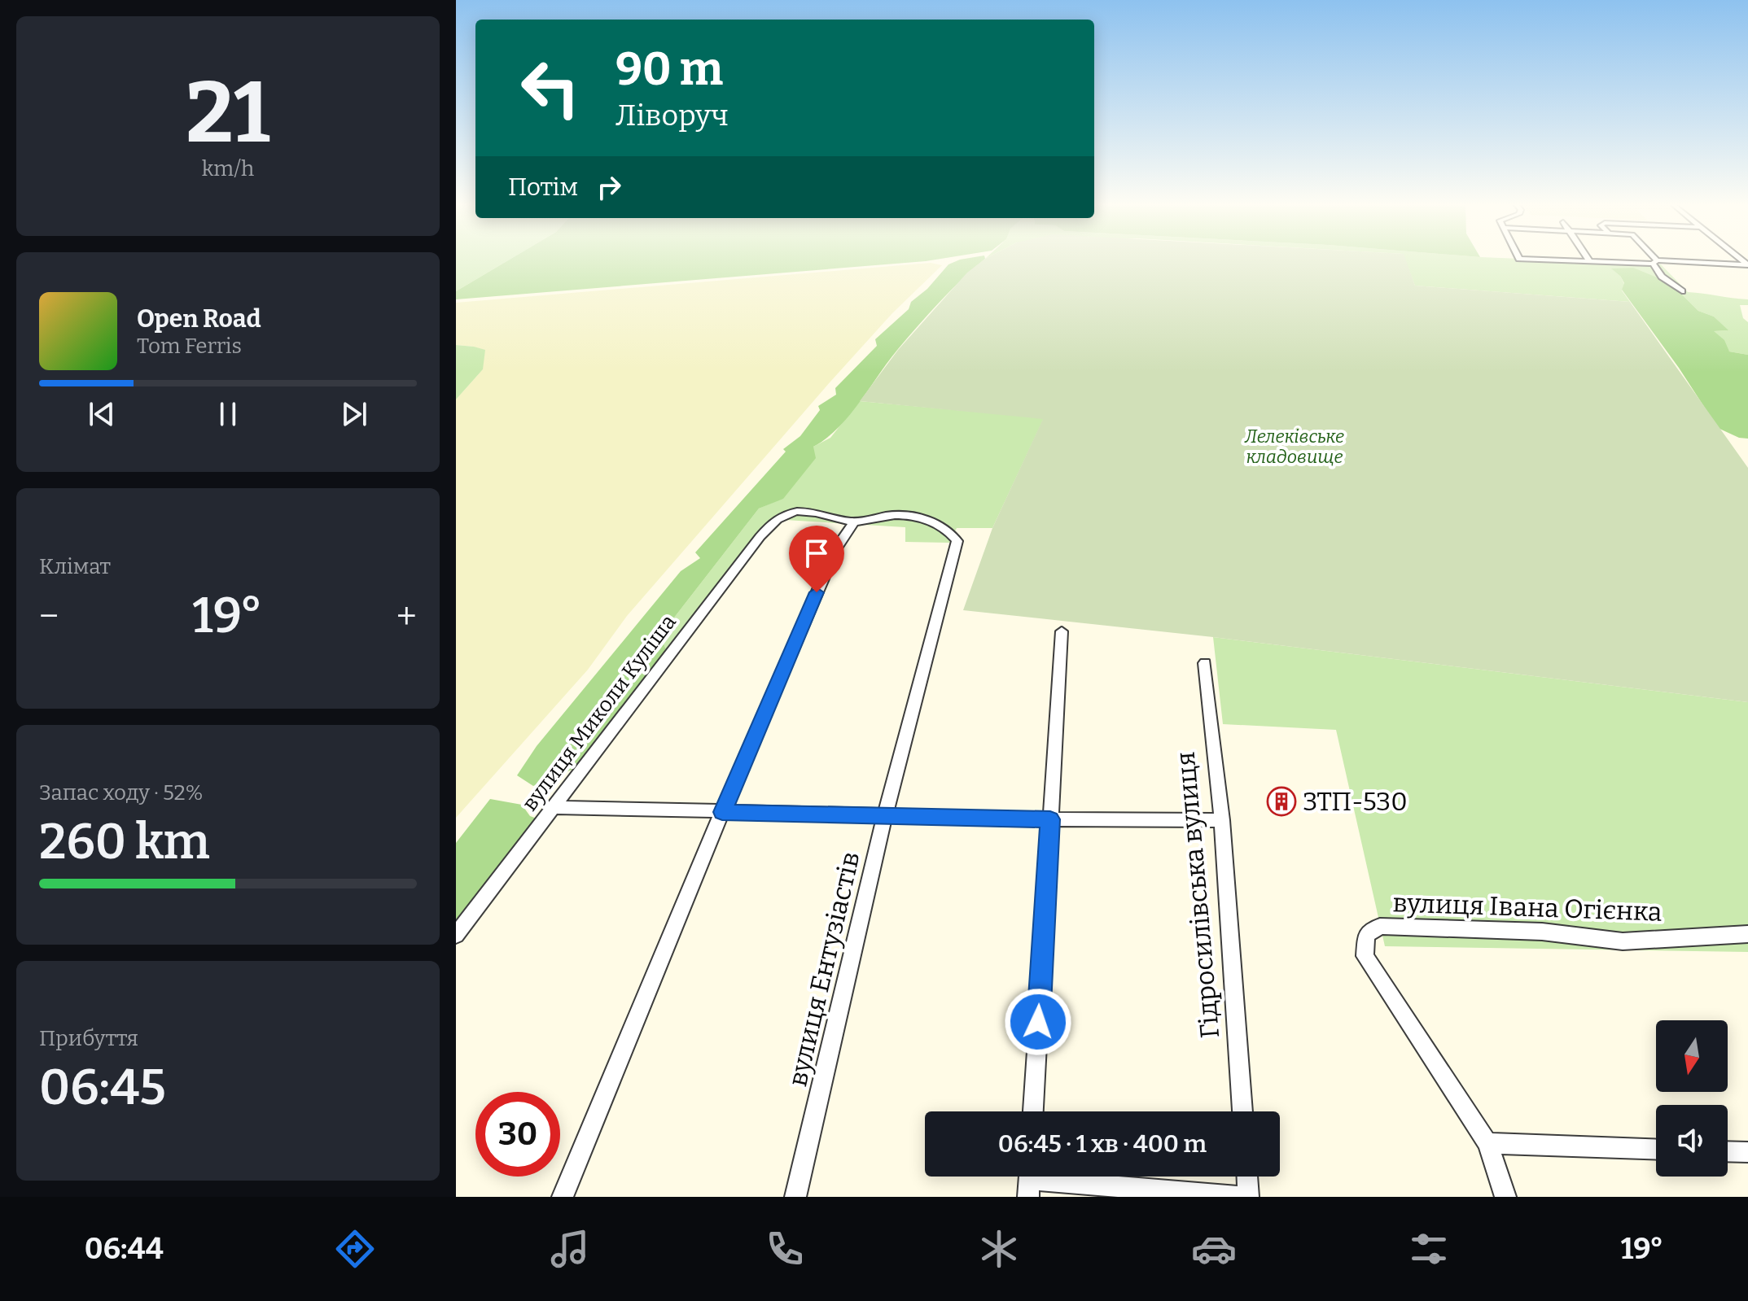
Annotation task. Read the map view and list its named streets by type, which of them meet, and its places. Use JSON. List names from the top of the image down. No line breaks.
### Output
{"streets":{"street":["вулиця Миколи Куліша","Гідросилівська вулиця","вулиця Івана Огієнка","вулиця Ентузіастів"]},"crossings":[["вулиця Миколи Куліша","вулиця Ентузіастів"]],"parks":["Лелеківське кладовище"],"places":{"building":["ЗТП-530"]},"north":"bottom","page":{"tile":[["21","km/h"],"Клімат",["Запас ходу · 52%","260 km"],["Прибуття","06:45"]],"turn":["90 m","Ліворуч"],"then":"Потім","song":["Open Road","Tom Ferris"],"heat":["−","19°","+"],"limit":"30","trip":"06:45 · 1 хв · 400 m","tabs":["06:44","19°"]}}
